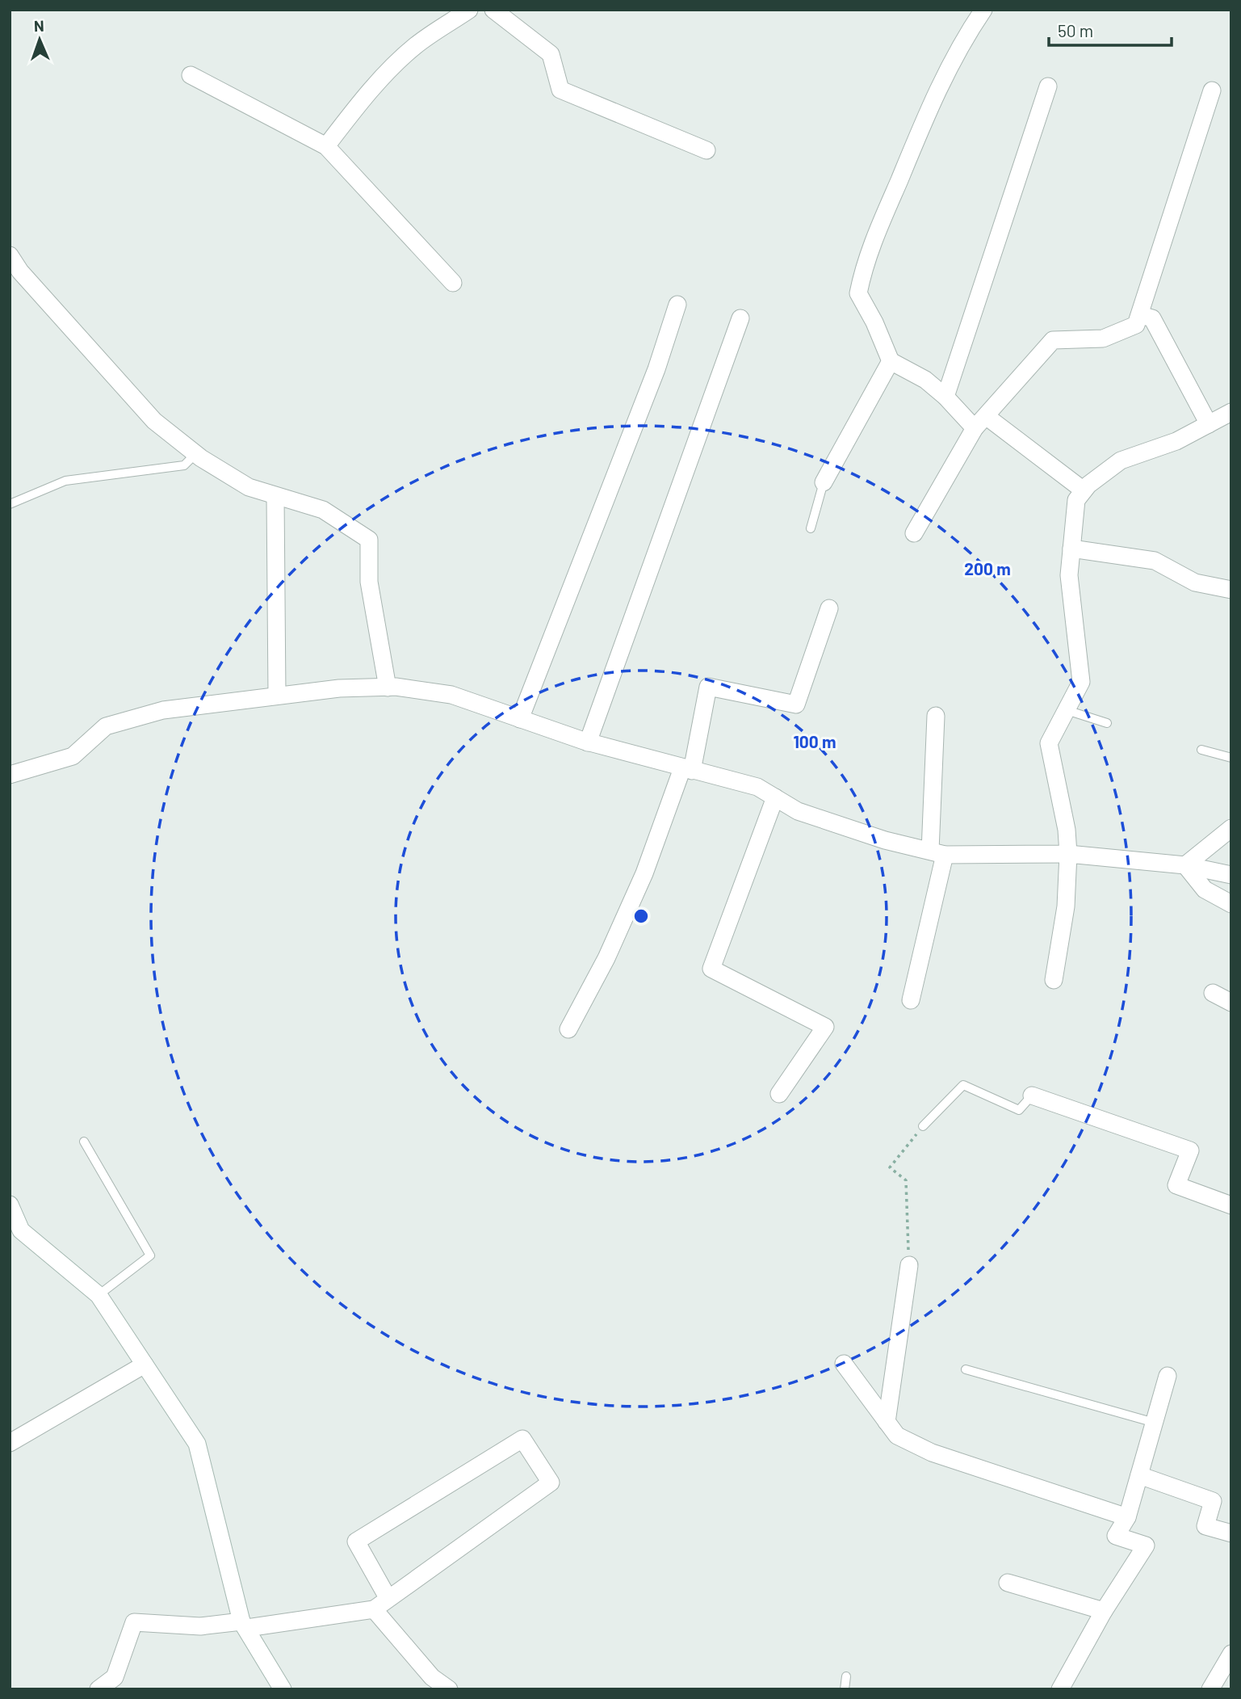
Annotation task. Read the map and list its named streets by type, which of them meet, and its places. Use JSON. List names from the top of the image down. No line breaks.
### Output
{"scale_bar":"50 m","north":"top","rings":["200 m","100 m"]}
